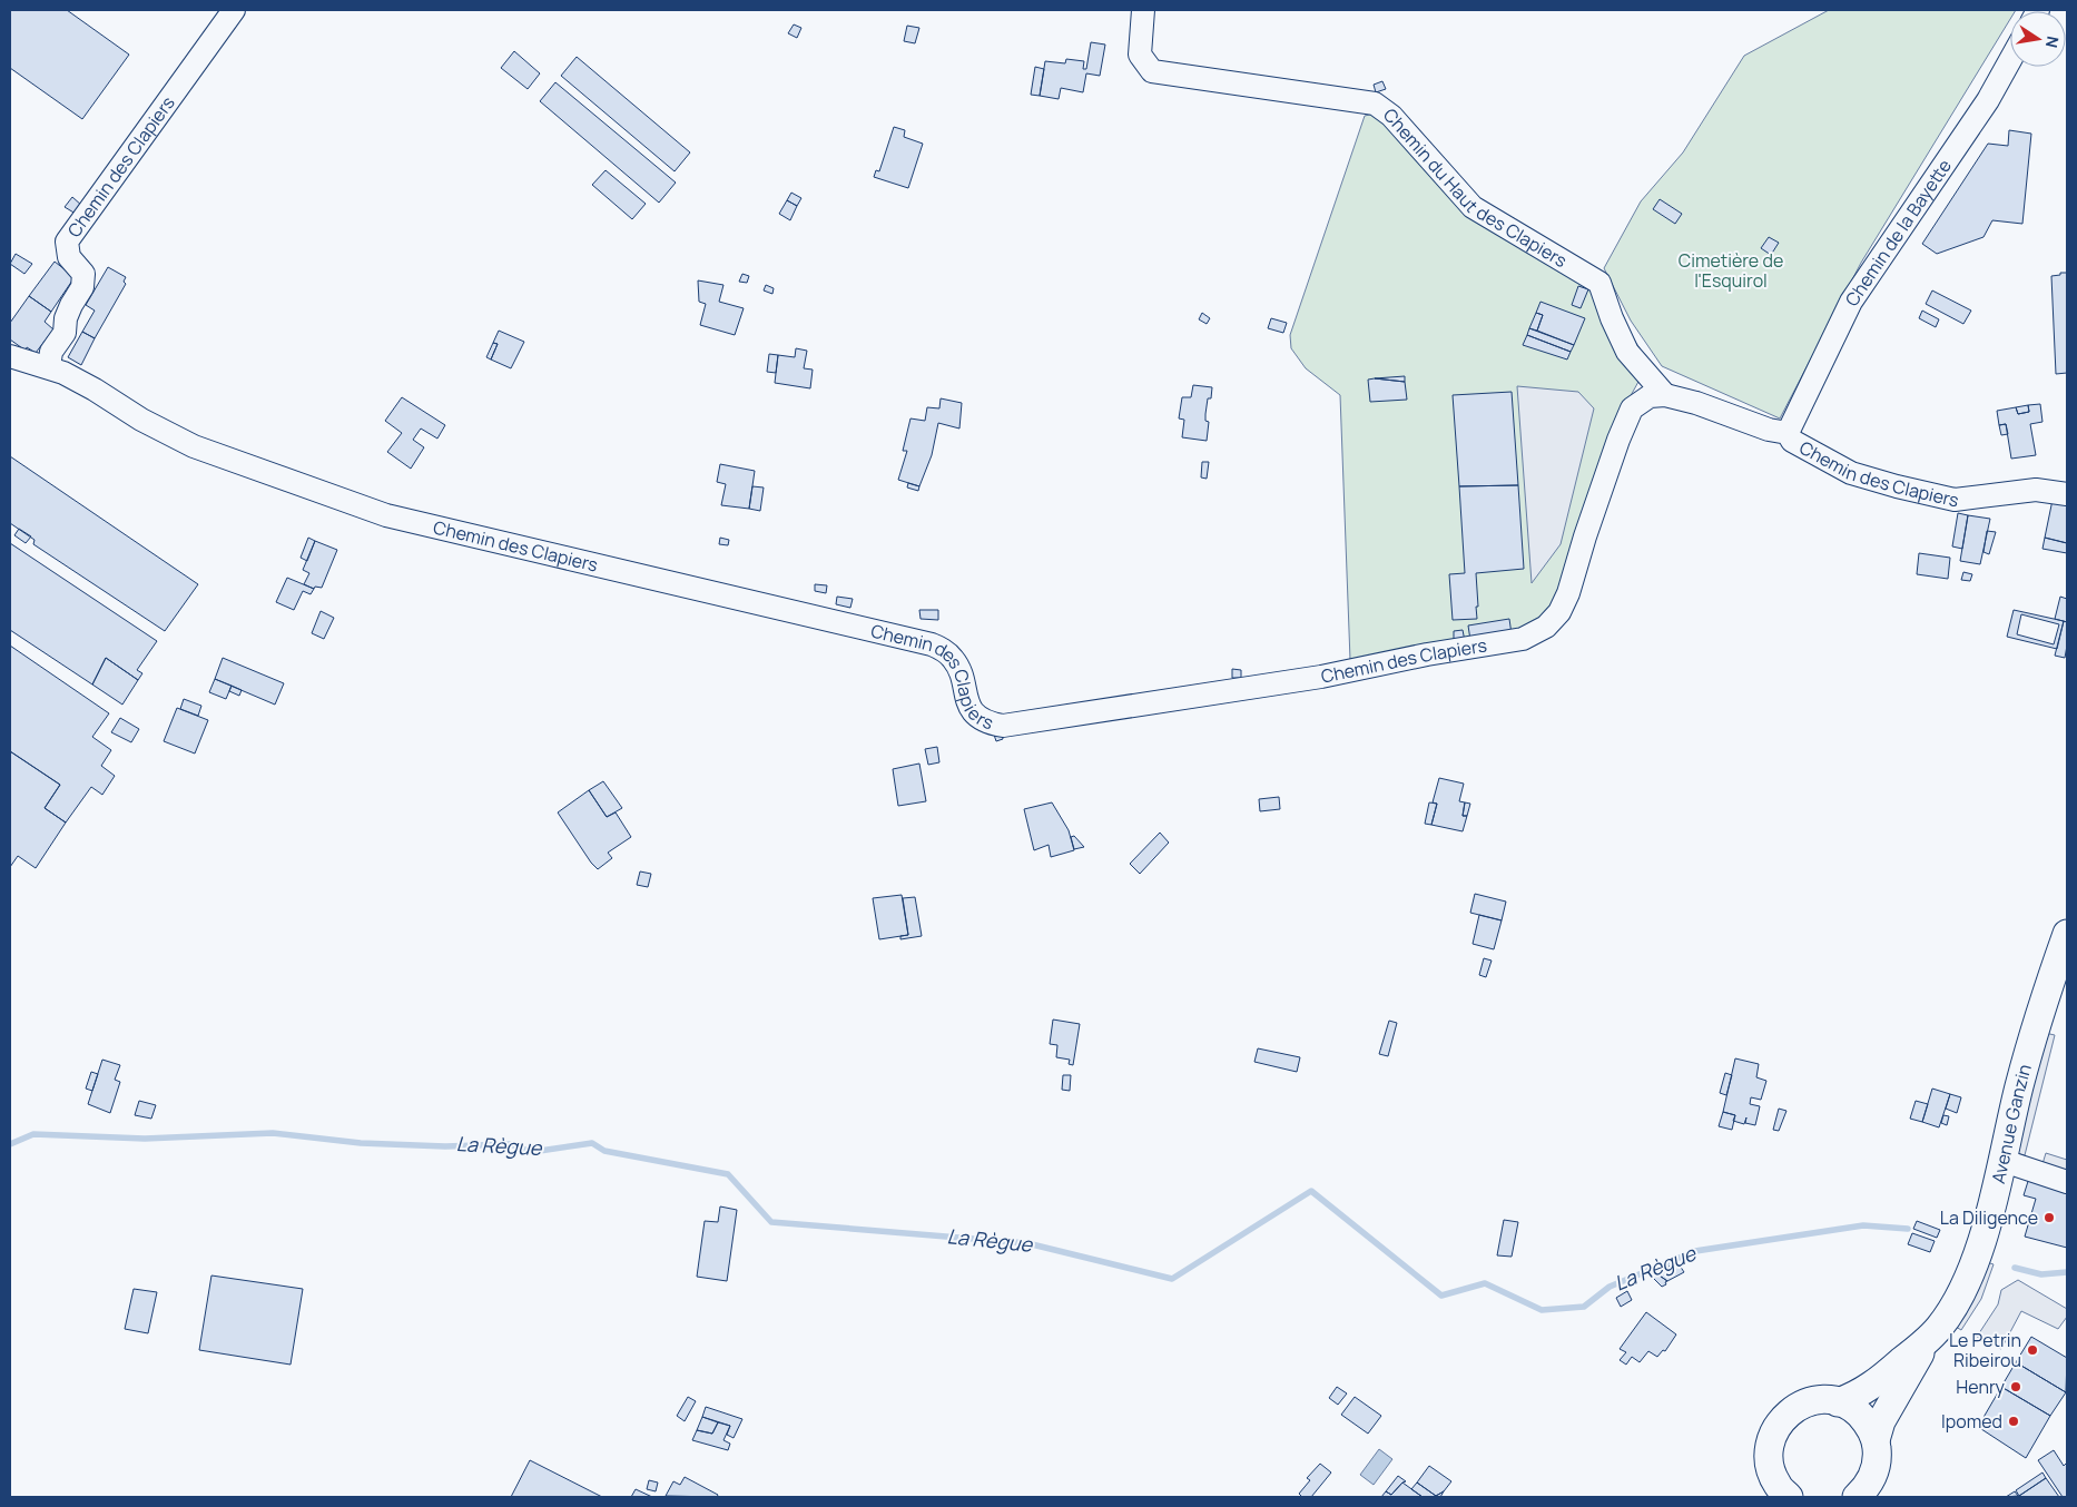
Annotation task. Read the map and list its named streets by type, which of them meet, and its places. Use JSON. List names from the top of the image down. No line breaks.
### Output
{"streets":{"main road":["Avenue Ganzin"],"street":["Chemin des Clapiers","Chemin du Haut des Clapiers","Chemin de la Bayette"]},"crossings":[["Chemin des Clapiers","Chemin du Haut des Clapiers"],["Chemin des Clapiers","Chemin de la Bayette"]],"water":["La Règue"],"parks":["Cimetière de l'Esquirol"],"places":["La Diligence","Le Petrin Ribeirou","Henry","Ipomed"],"north":"right"}
